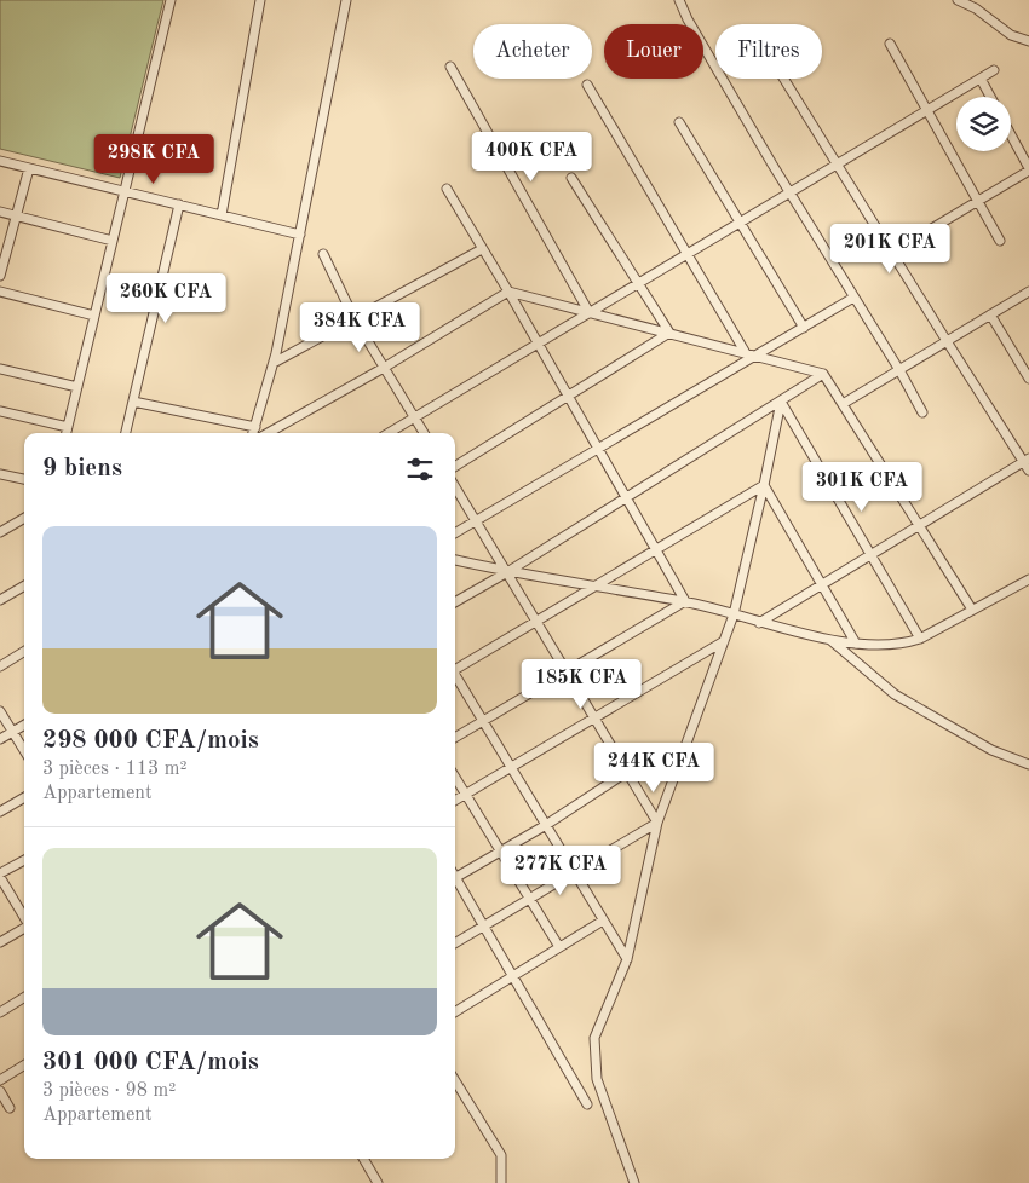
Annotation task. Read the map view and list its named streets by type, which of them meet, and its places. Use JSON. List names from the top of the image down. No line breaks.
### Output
{"page":{"chip":["Acheter","Louer","Filtres"],"price":["400K CFA","298K CFA","201K CFA","260K CFA","384K CFA","301K CFA","185K CFA","244K CFA","277K CFA"],"heading":"9 biens","list":[{"name":"298 000 CFA/mois","note":"3 pièces · 113 m² · Appartement"},{"name":"301 000 CFA/mois","note":"3 pièces · 98 m² · Appartement"}]}}
